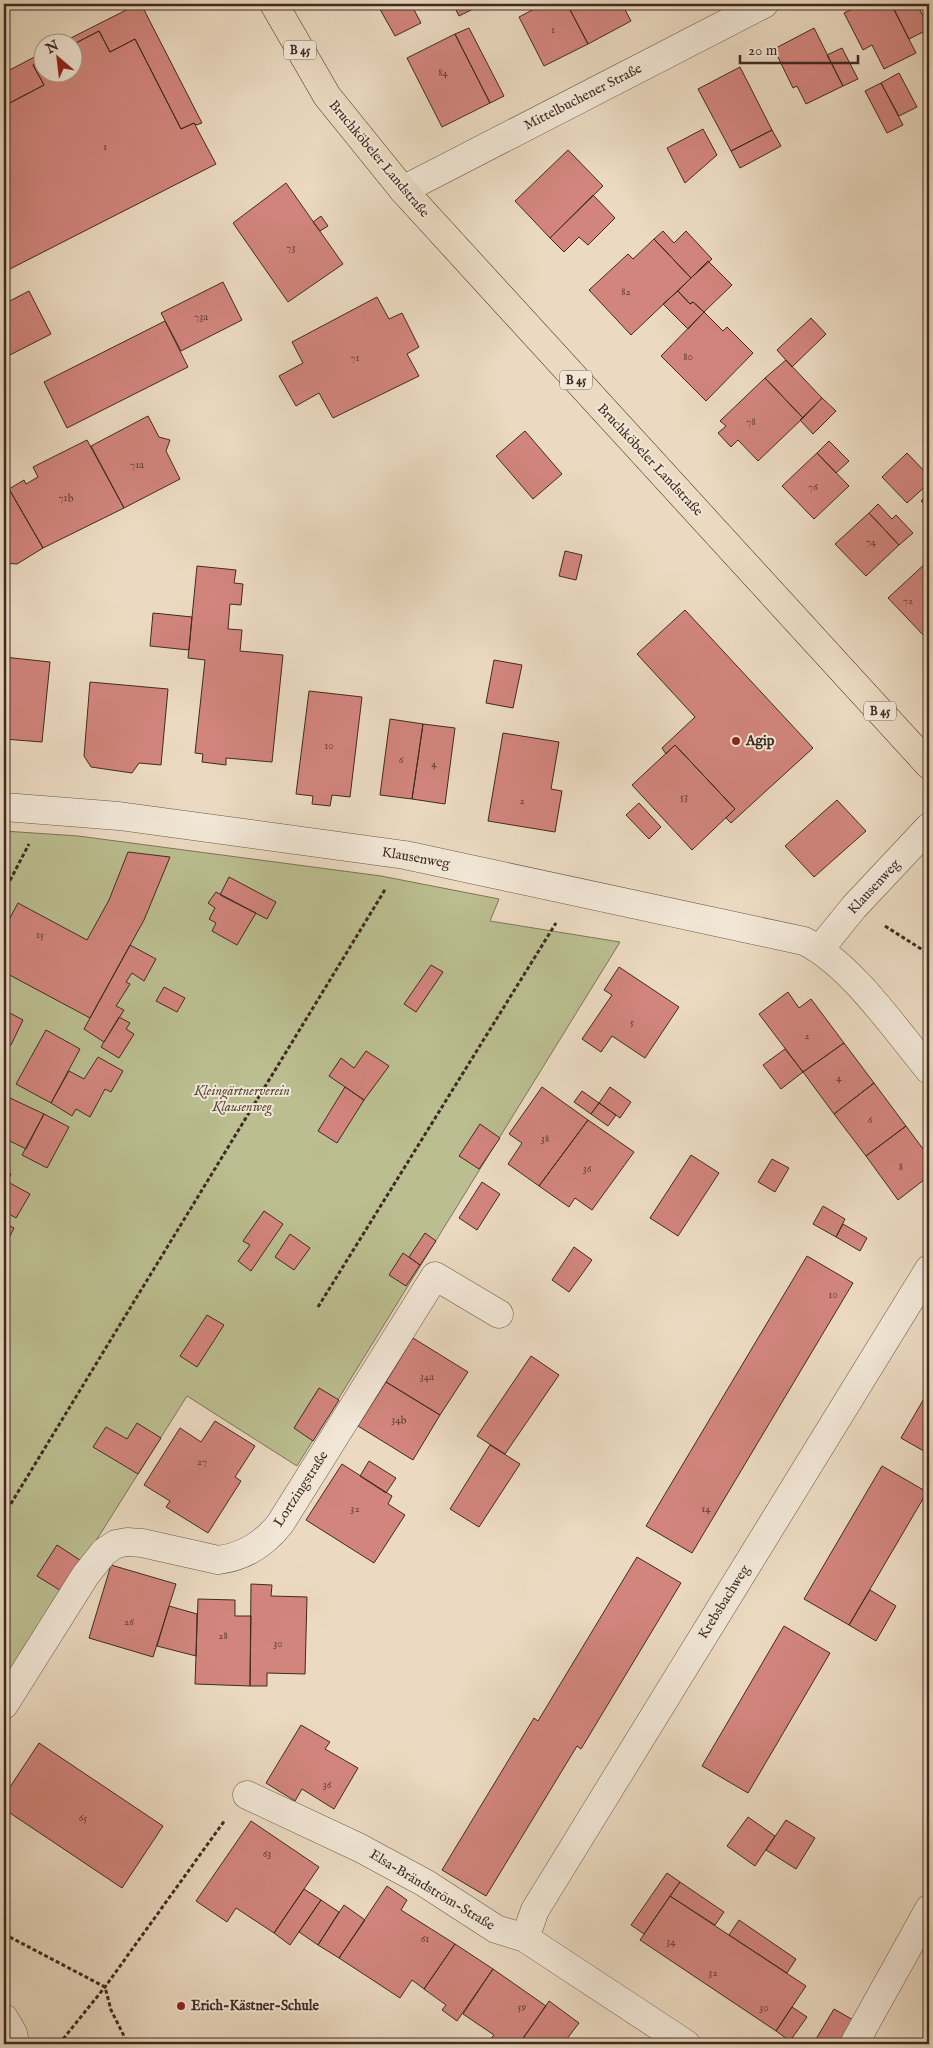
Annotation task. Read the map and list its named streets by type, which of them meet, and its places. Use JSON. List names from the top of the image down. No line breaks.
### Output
{"streets":{"main road":["B 45","Bruchköbeler Landstraße"],"street":["Mittelbuchener Straße","Klausenweg","Lortzingstraße","Krebsbachweg","Elsa-Brändström-Straße"]},"crossings":[["Mittelbuchener Straße","Bruchköbeler Landstraße"],["Krebsbachweg","Elsa-Brändström-Straße"]],"parks":["Kleingärtnerverein Klausenweg"],"places":["Agip","Erich-Kästner-Schule"],"house_numbers":["1","84","1","73","82","73a","80","71","78","71a","76","71b","74","72","10","6","4","53","2","15","5","2","4","6","38","8","36","10","34a","34b","27","32","14","26","28","30","36","65","63","61","34","32","59","30"],"scale_bar":"20 m","north":"top left"}
